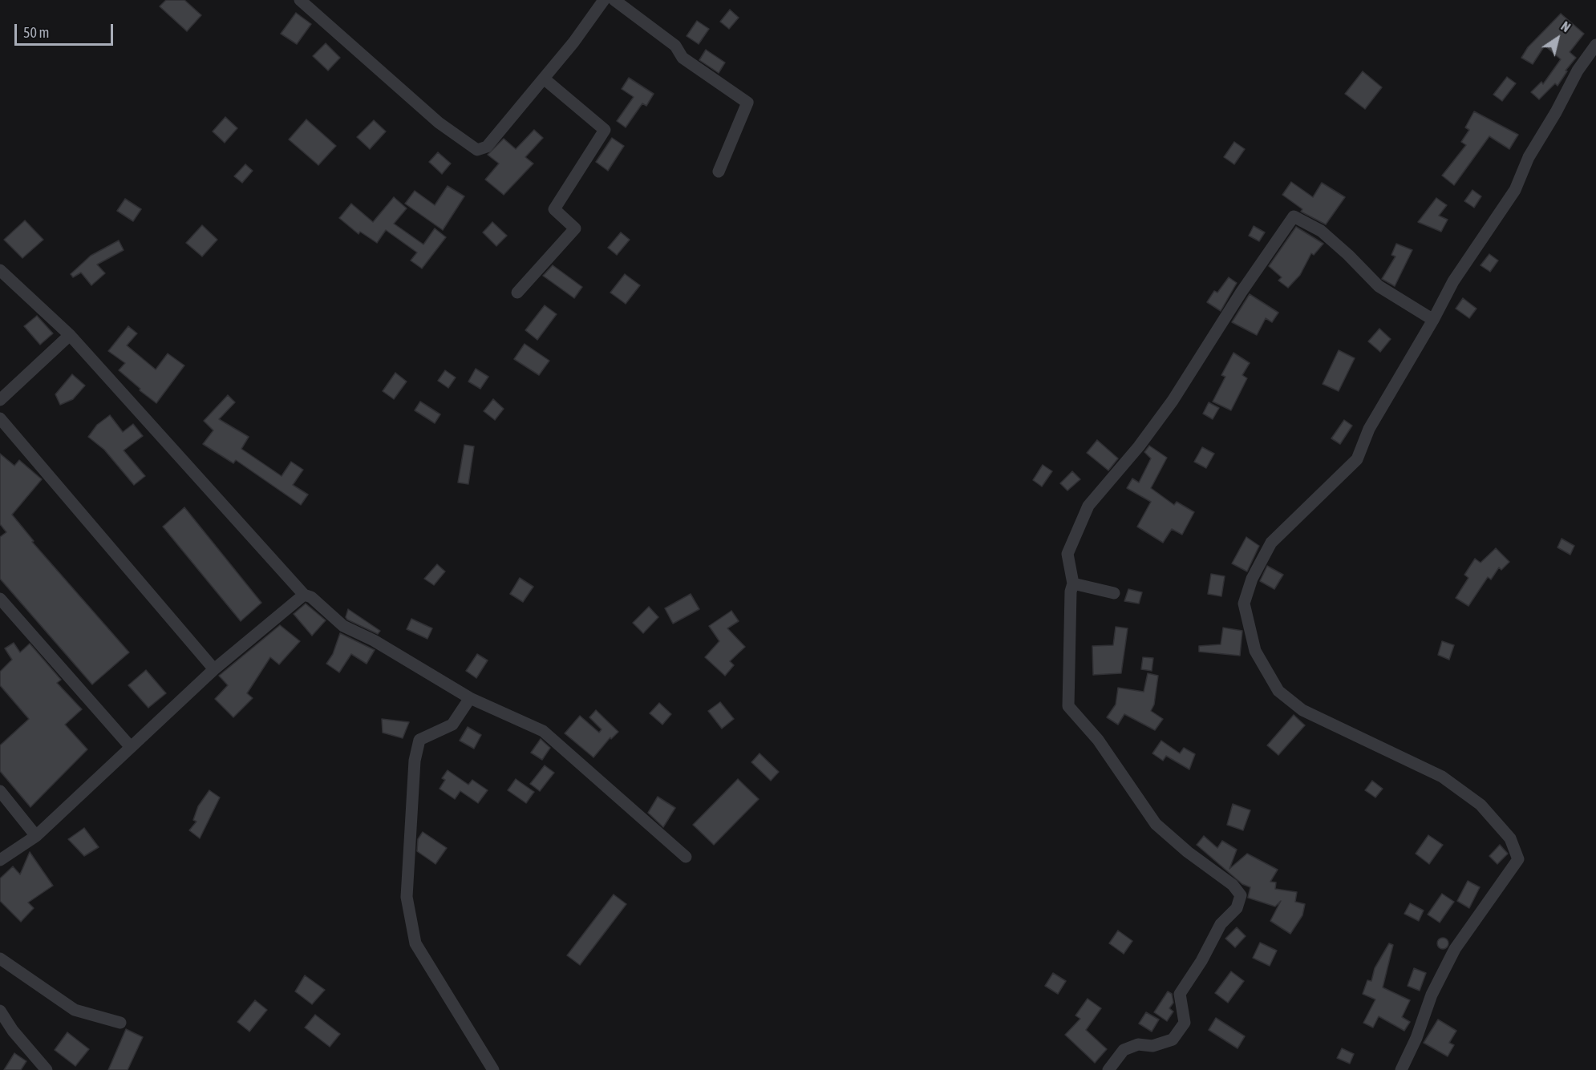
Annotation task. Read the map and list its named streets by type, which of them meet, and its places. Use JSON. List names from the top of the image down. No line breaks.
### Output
{"scale_bar":"50 m","north":"top right"}
